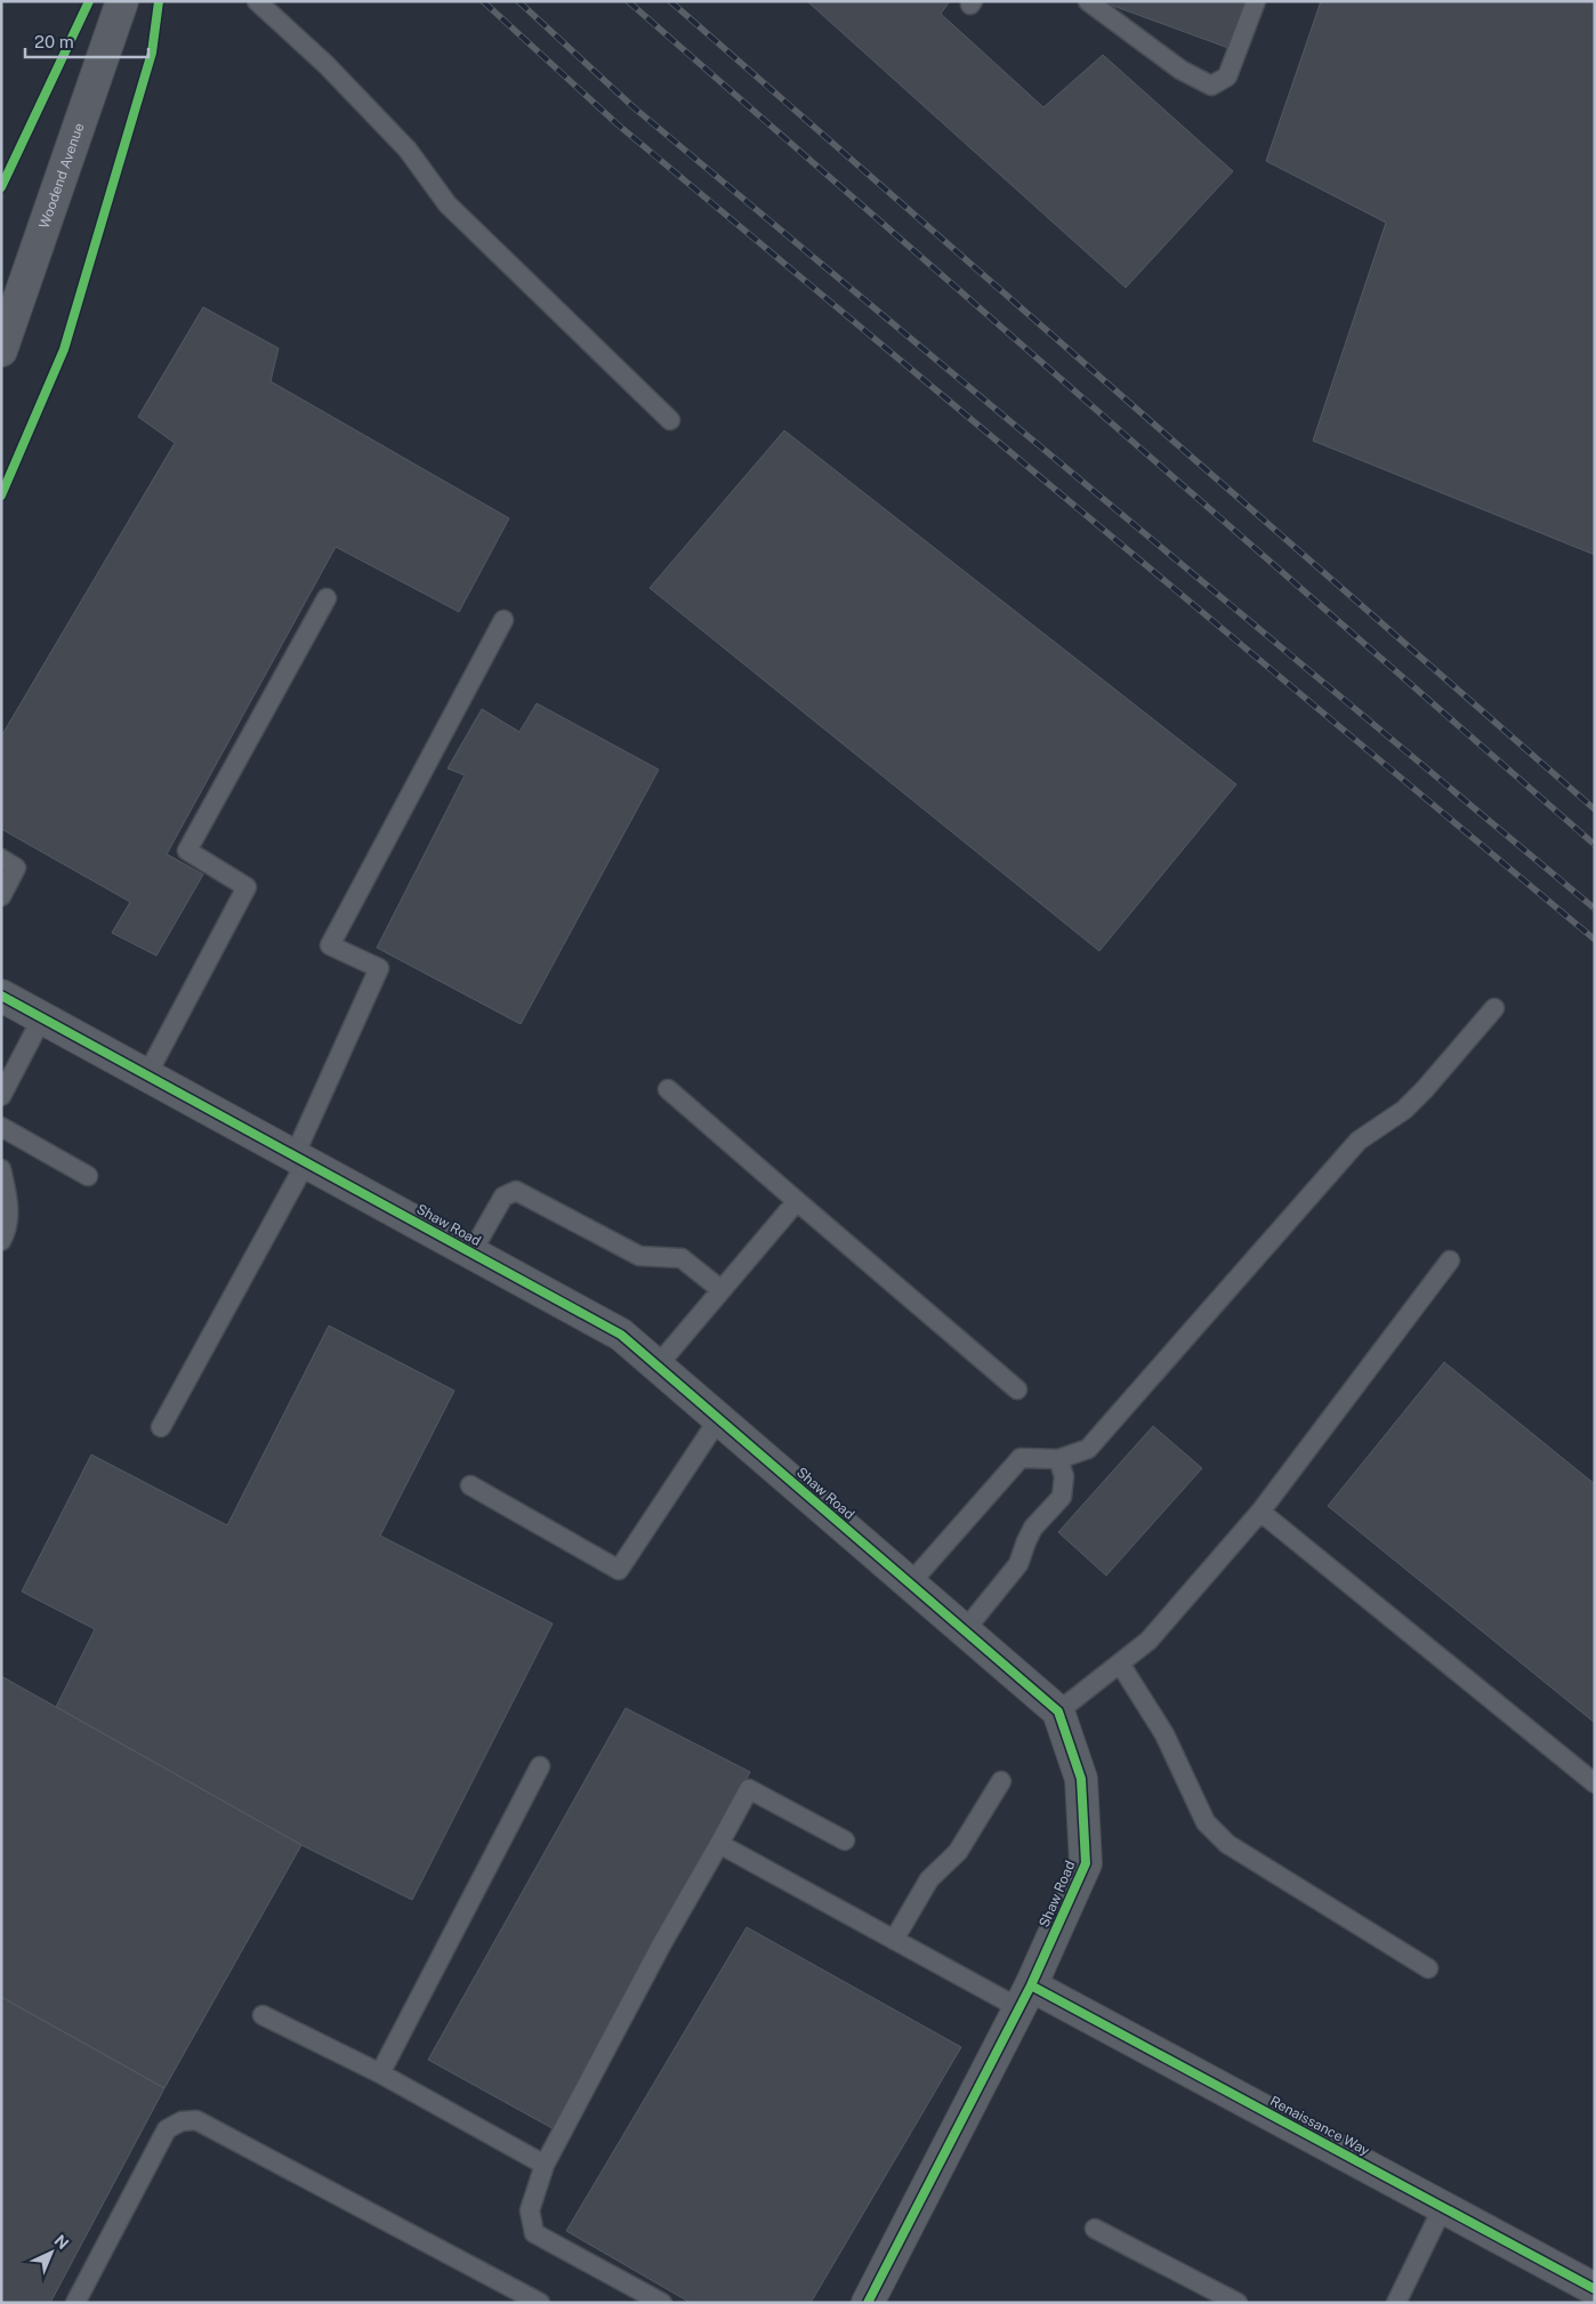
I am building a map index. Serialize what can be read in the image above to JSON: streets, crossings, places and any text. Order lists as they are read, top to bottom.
{
  "streets": {
    "street": ["Woodend Avenue", "Shaw Road", "Renaissance Way"]
  },
  "crossings": [
    ["Shaw Road", "Renaissance Way"]
  ],
  "scale_bar": "20 m",
  "north": "top right"
}
